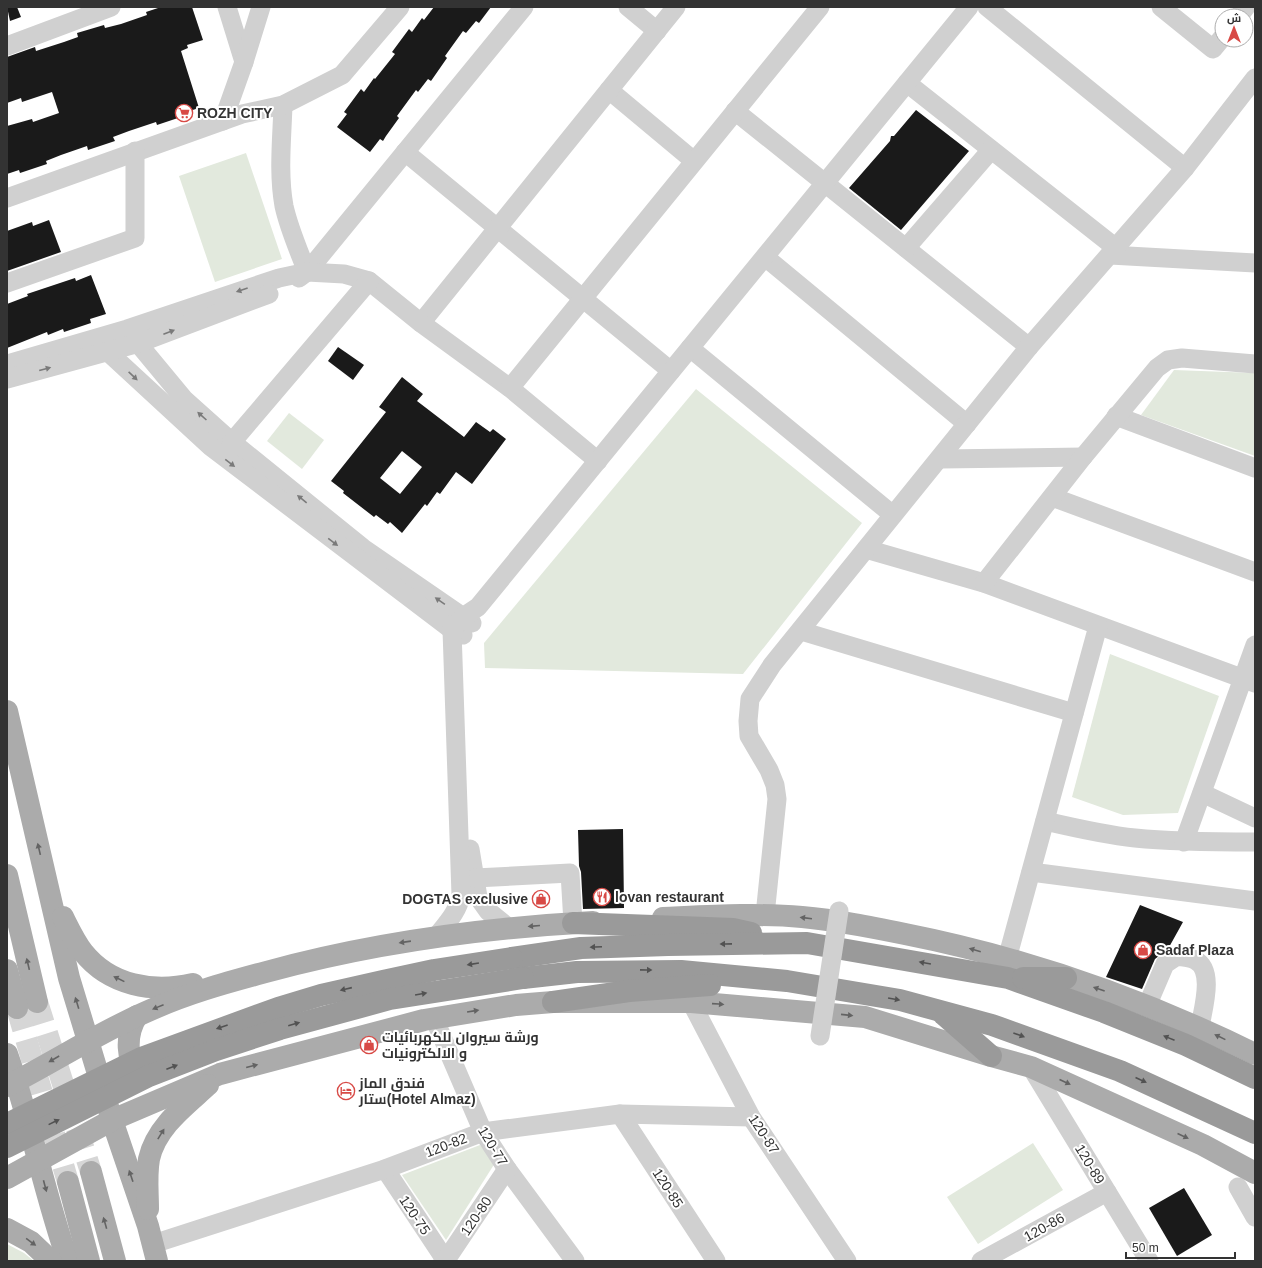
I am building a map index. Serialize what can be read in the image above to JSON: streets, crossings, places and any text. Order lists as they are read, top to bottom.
{
  "streets": {
    "street": [
      "120-87",
      "120-82",
      "120-77",
      "120-89",
      "120-85",
      "120-75",
      "120-80",
      "120-86"
    ]
  },
  "crossings": [
    ["120-87", "120-82"],
    ["120-82", "120-77"],
    ["120-82", "120-85"],
    ["120-82", "120-75"],
    ["120-77", "120-80"],
    ["120-89", "120-86"],
    ["120-75", "120-80"]
  ],
  "places": {
    "supermarket": ["ROZH CITY"],
    "restaurant": ["lovan restaurant"],
    "shop": ["DOGTAS exclusive", "Sadaf Plaza", "ورشة سيروان للكهربائيات و الالكترونيات"],
    "hotel": ["فندق الماز ستار(Hotel Almaz)"]
  },
  "scale_bar": "50 m",
  "north": "top"
}
